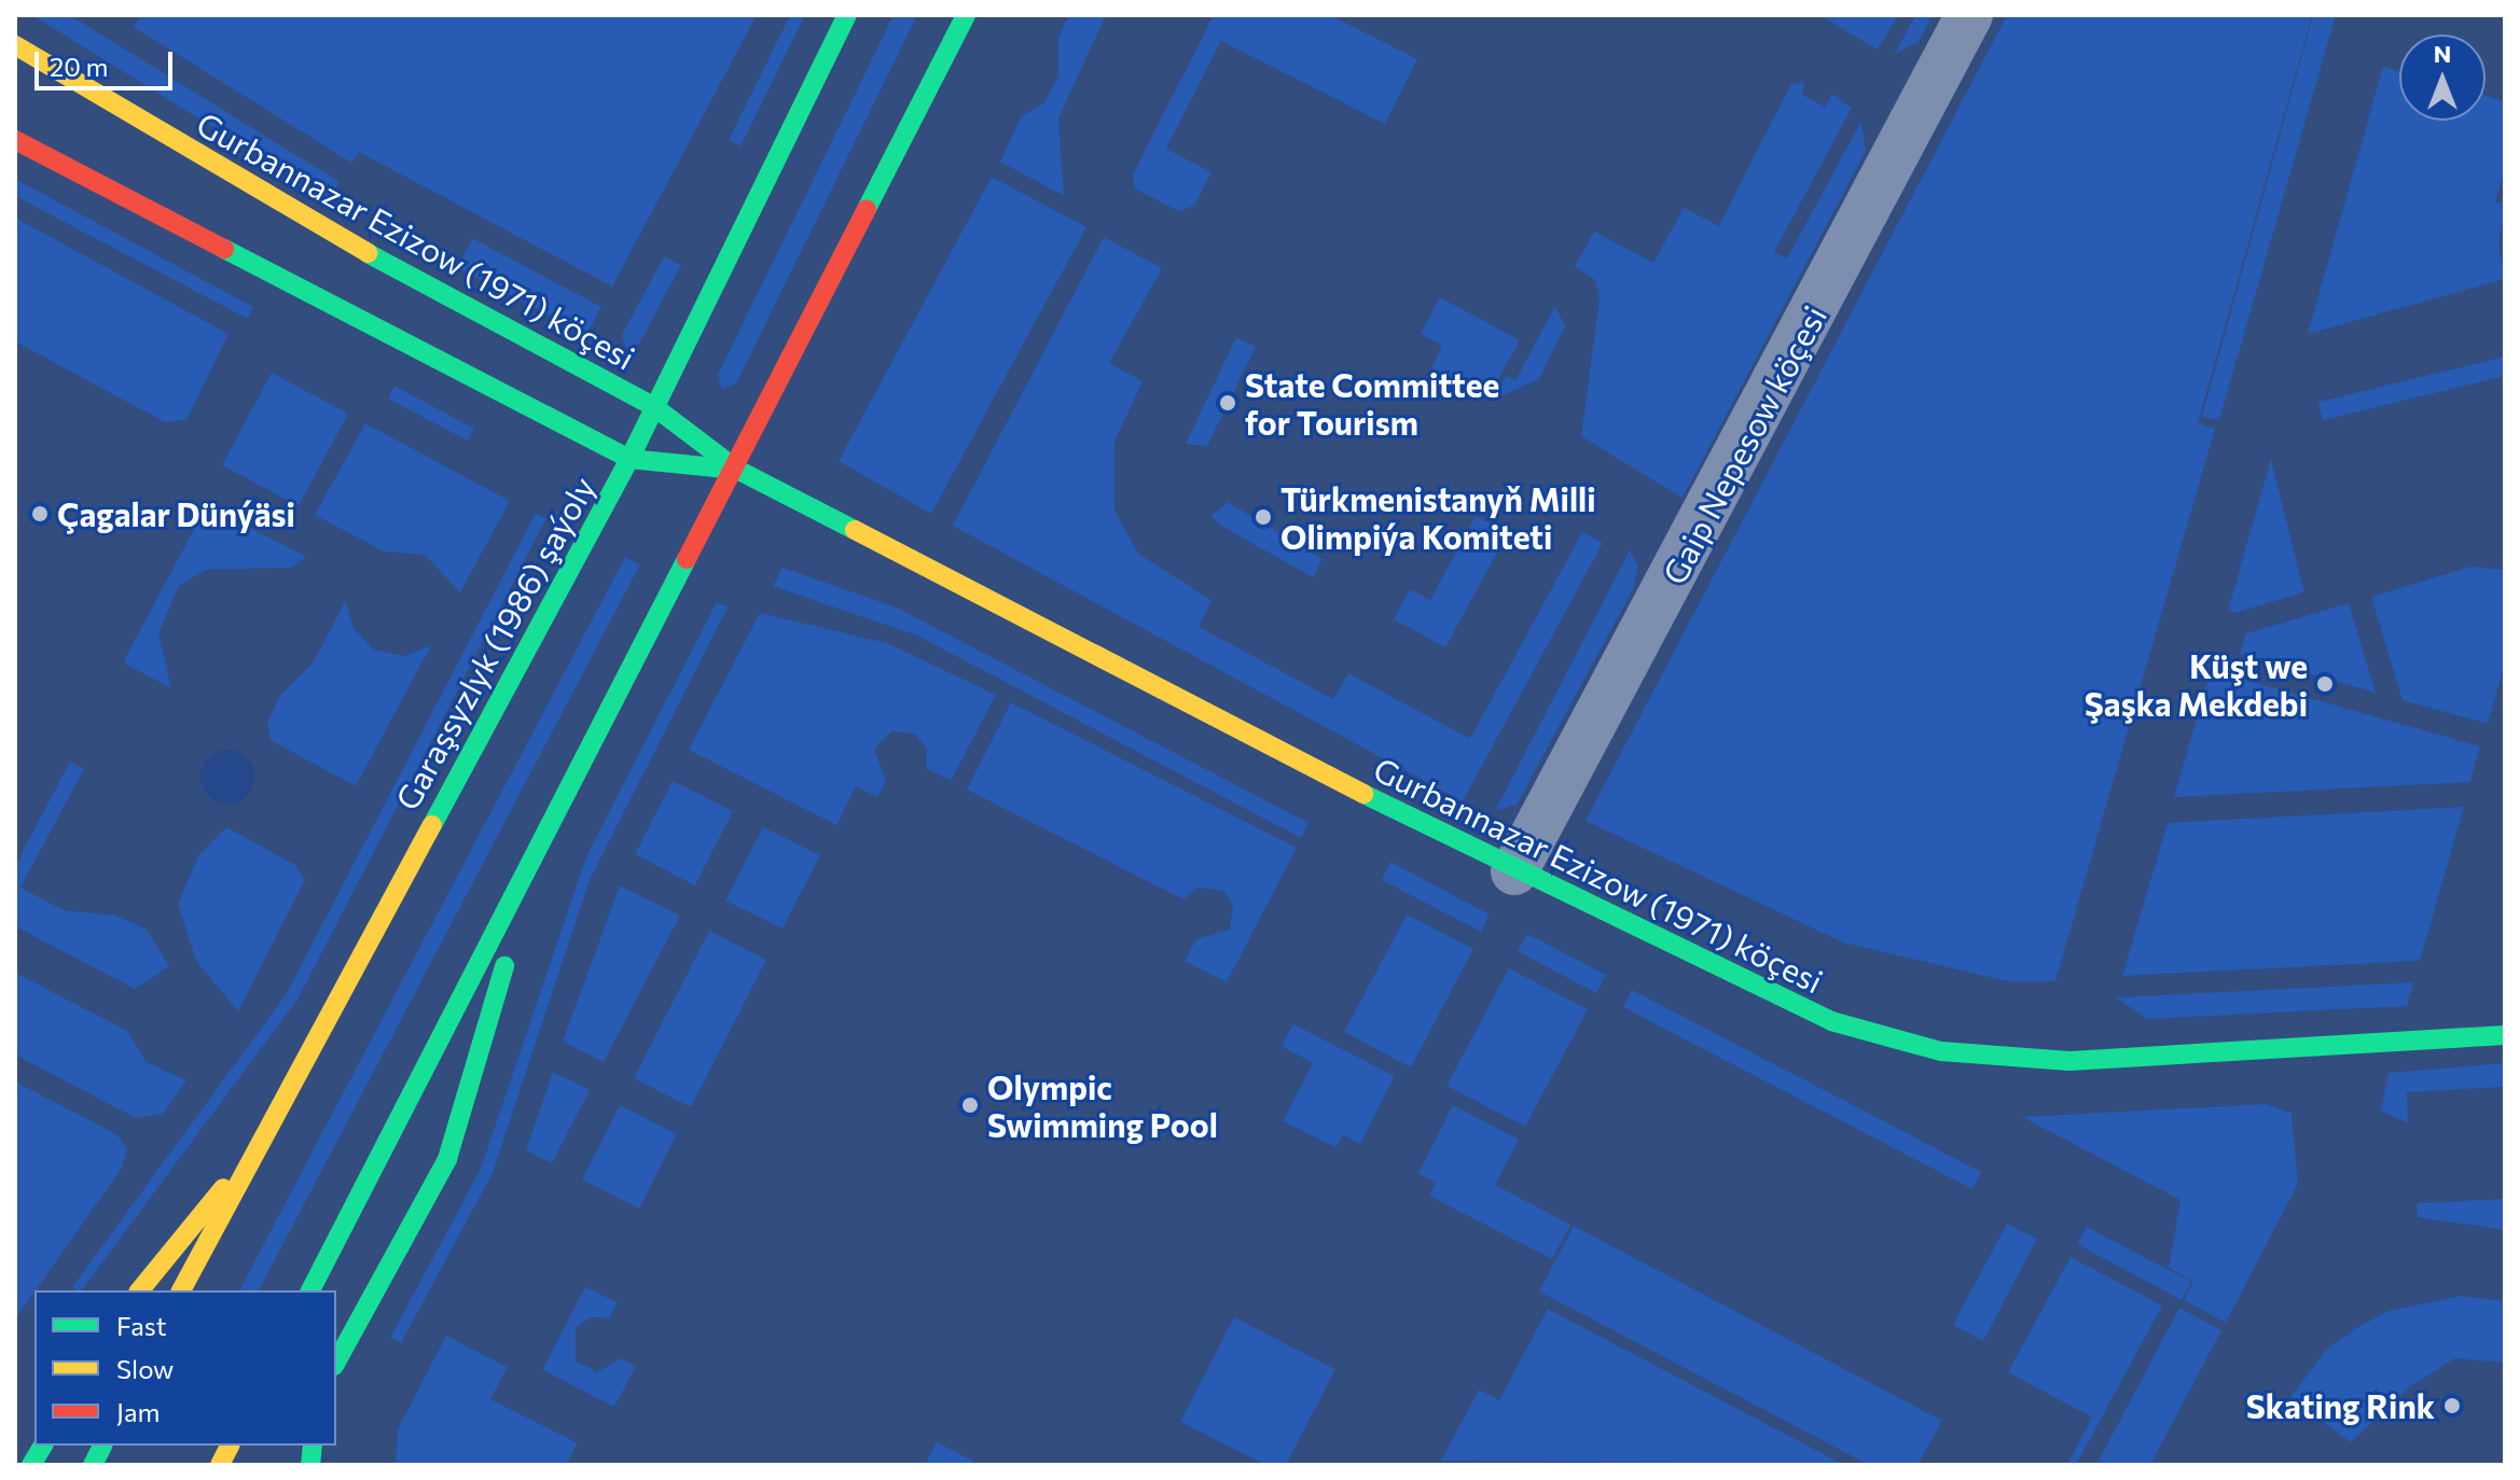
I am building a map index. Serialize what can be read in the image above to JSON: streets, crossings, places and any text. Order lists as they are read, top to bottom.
{
  "streets": {
    "main road": ["Gurbannazar Ezizow (1971) köçesi", "Garaşsyzlyk (1986) şaýoly"],
    "street": ["Gaip Nepesow köçesi"]
  },
  "crossings": [
    ["Gurbannazar Ezizow (1971) köçesi", "Gaip Nepesow köçesi"],
    ["Gurbannazar Ezizow (1971) köçesi", "Garaşsyzlyk (1986) şaýoly"]
  ],
  "places": [
    "State Committee for Tourism",
    "Çagalar Dünýäsi",
    "Türkmenistanyň Milli Olimpiýa Komiteti",
    "Küşt we Şaşka Mekdebi",
    "Olympic Swimming Pool",
    "Skating Rink"
  ],
  "legend": ["Fast", "Slow", "Jam"],
  "scale_bar": "20 m",
  "north": "top"
}
